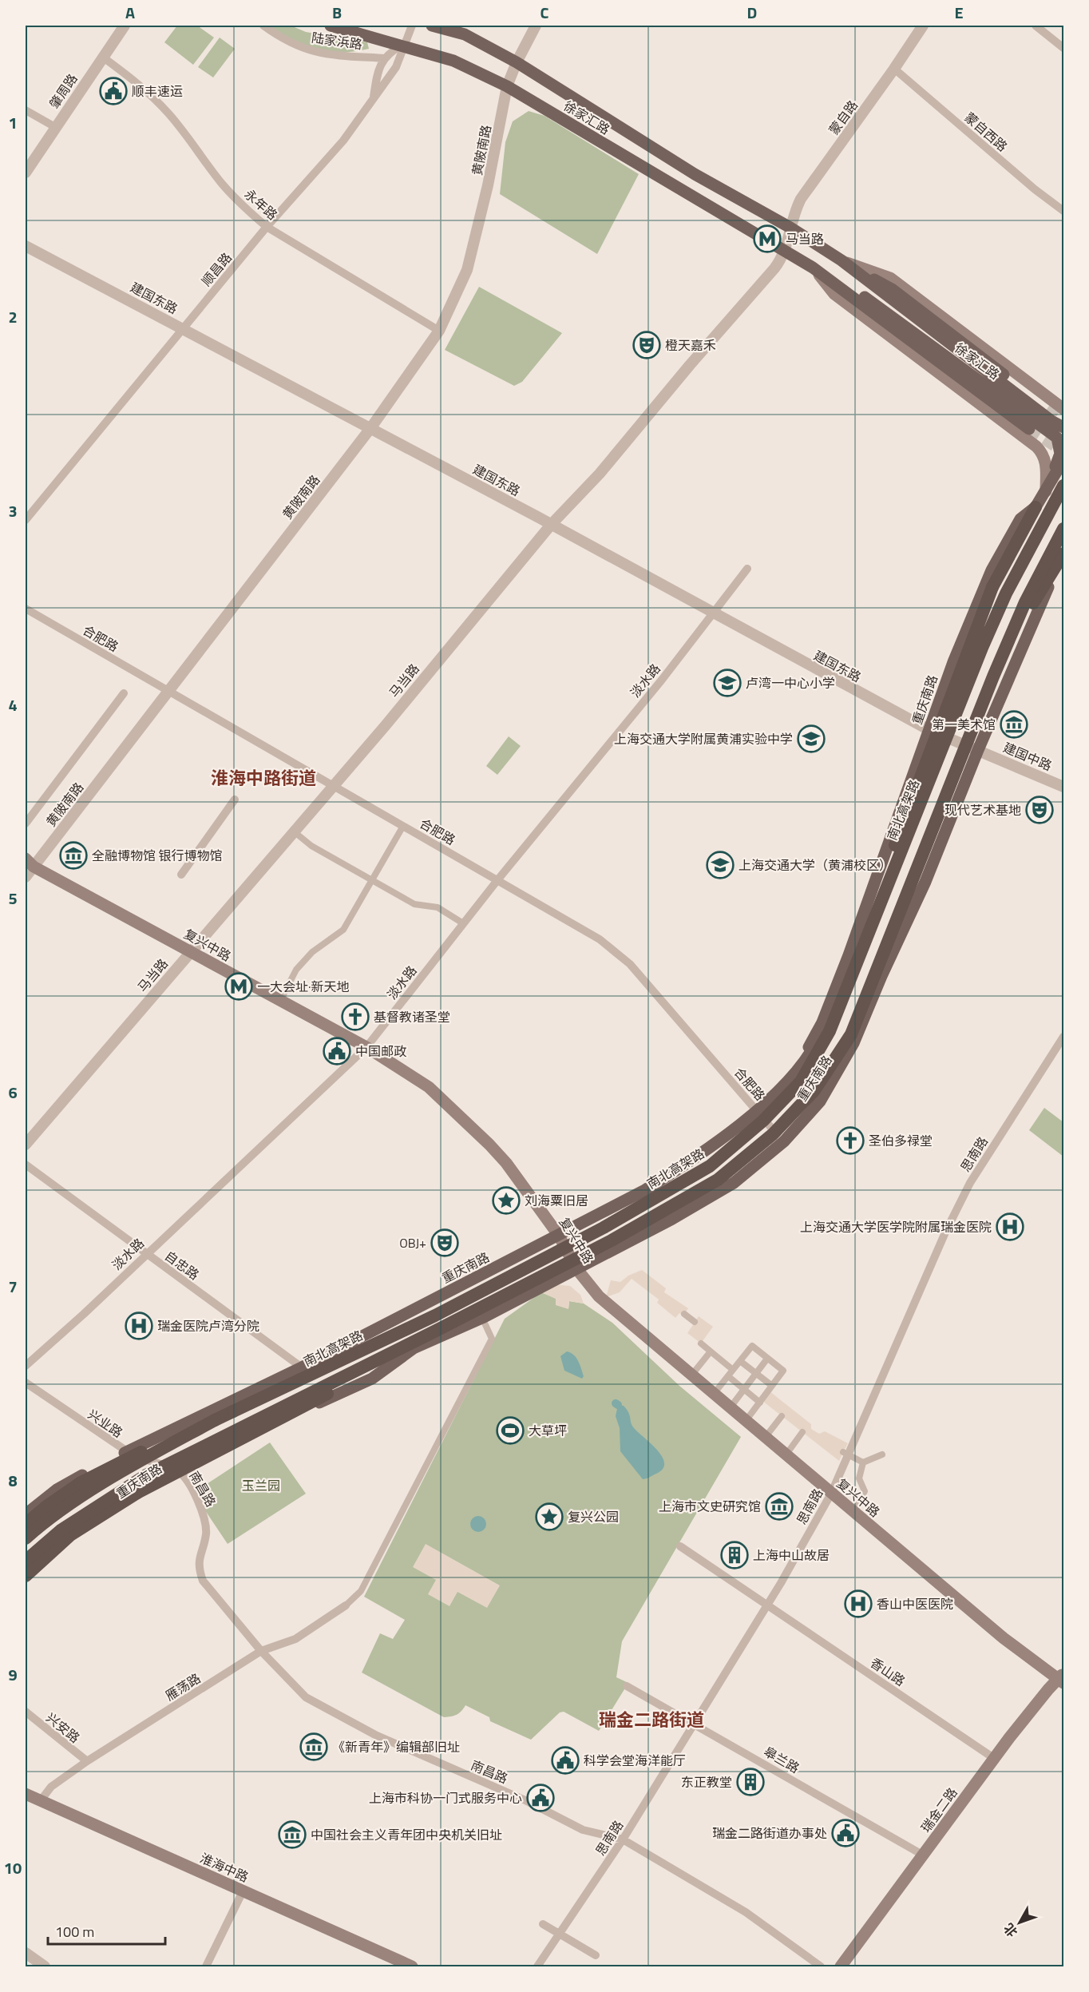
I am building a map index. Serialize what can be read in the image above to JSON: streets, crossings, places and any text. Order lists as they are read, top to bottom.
{
  "streets": {
    "highway": ["南北高架路"],
    "main road": [
      "徐家汇路",
      "重庆南路",
      "复兴中路",
      "瑞金二路",
      "淮海中路"
    ],
    "street": [
      "陆家浜路",
      "肇周路",
      "蒙自路",
      "蒙自西路",
      "黄陂南路",
      "永年路",
      "顺昌路",
      "建国东路",
      "合肥路",
      "马当路",
      "淡水路",
      "建国中路",
      "思南路",
      "自忠路",
      "兴业路",
      "南昌路",
      "香山路",
      "雁荡路",
      "兴安路",
      "皋兰路"
    ]
  },
  "crossings": [
    ["肇周路", "永年路"],
    ["徐家汇路", "蒙自路"],
    ["徐家汇路", "黄陂南路"],
    ["徐家汇路", "顺昌路"],
    ["徐家汇路", "马当路"],
    ["徐家汇路", "重庆南路"],
    ["蒙自路", "蒙自西路"],
    ["蒙自路", "马当路"],
    ["黄陂南路", "永年路"],
    ["黄陂南路", "建国东路"],
    ["黄陂南路", "合肥路"],
    ["黄陂南路", "复兴中路"],
    ["永年路", "顺昌路"],
    ["顺昌路", "建国东路"],
    ["建国东路", "马当路"],
    ["建国东路", "淡水路"],
    ["建国东路", "重庆南路"],
    ["建国东路", "建国中路"],
    ["合肥路", "马当路"],
    ["合肥路", "淡水路"],
    ["合肥路", "重庆南路"],
    ["马当路", "复兴中路"],
    ["淡水路", "复兴中路"],
    ["淡水路", "自忠路"],
    ["重庆南路", "建国中路"],
    ["重庆南路", "南北高架路"],
    ["重庆南路", "复兴中路"],
    ["重庆南路", "自忠路"],
    ["重庆南路", "兴业路"],
    ["重庆南路", "南昌路"],
    ["复兴中路", "思南路"],
    ["复兴中路", "瑞金二路"],
    ["思南路", "南昌路"],
    ["思南路", "香山路"],
    ["思南路", "皋兰路"],
    ["兴业路", "南昌路"],
    ["南昌路", "雁荡路"],
    ["香山路", "瑞金二路"],
    ["雁荡路", "兴安路"],
    ["雁荡路", "淮海中路"],
    ["皋兰路", "瑞金二路"]
  ],
  "districts": ["淮海中路街道", "瑞金二路街道"],
  "parks": ["玉兰园"],
  "places": {
    "public building": [
      "顺丰速运",
      "中国邮政",
      "科学会堂海洋能厅",
      "上海市科协一门式服务中心",
      "瑞金二路街道办事处"
    ],
    "metro station": ["马当路", "一大会址·新天地"],
    "theatre": ["橙天嘉禾", "现代艺术基地", "OBJ+"],
    "school or university": ["卢湾一中心小学", "上海交通大学附属黄浦实验中学", "上海交通大学（黄浦校区）"],
    "museum": [
      "第一美术馆",
      "全融博物馆 银行博物馆",
      "上海市文史研究馆",
      "《新青年》编辑部旧址",
      "中国社会主义青年团中央机关旧址"
    ],
    "church": ["基督教诸圣堂", "圣伯多禄堂"],
    "place": ["刘海粟旧居", "复兴公园"],
    "hospital": ["上海交通大学医学院附属瑞金医院", "瑞金医院卢湾分院", "香山中医医院"],
    "sports": ["大草坪"],
    "building": ["上海中山故居", "东正教堂"]
  },
  "scale_bar": "100 m",
  "north": "bottom left",
  "grid": {
    "columns": [
      "A",
      "B",
      "C",
      "D",
      "E"
    ],
    "rows": [
      "1",
      "2",
      "3",
      "4",
      "5",
      "6",
      "7",
      "8",
      "9",
      "10"
    ]
  }
}
